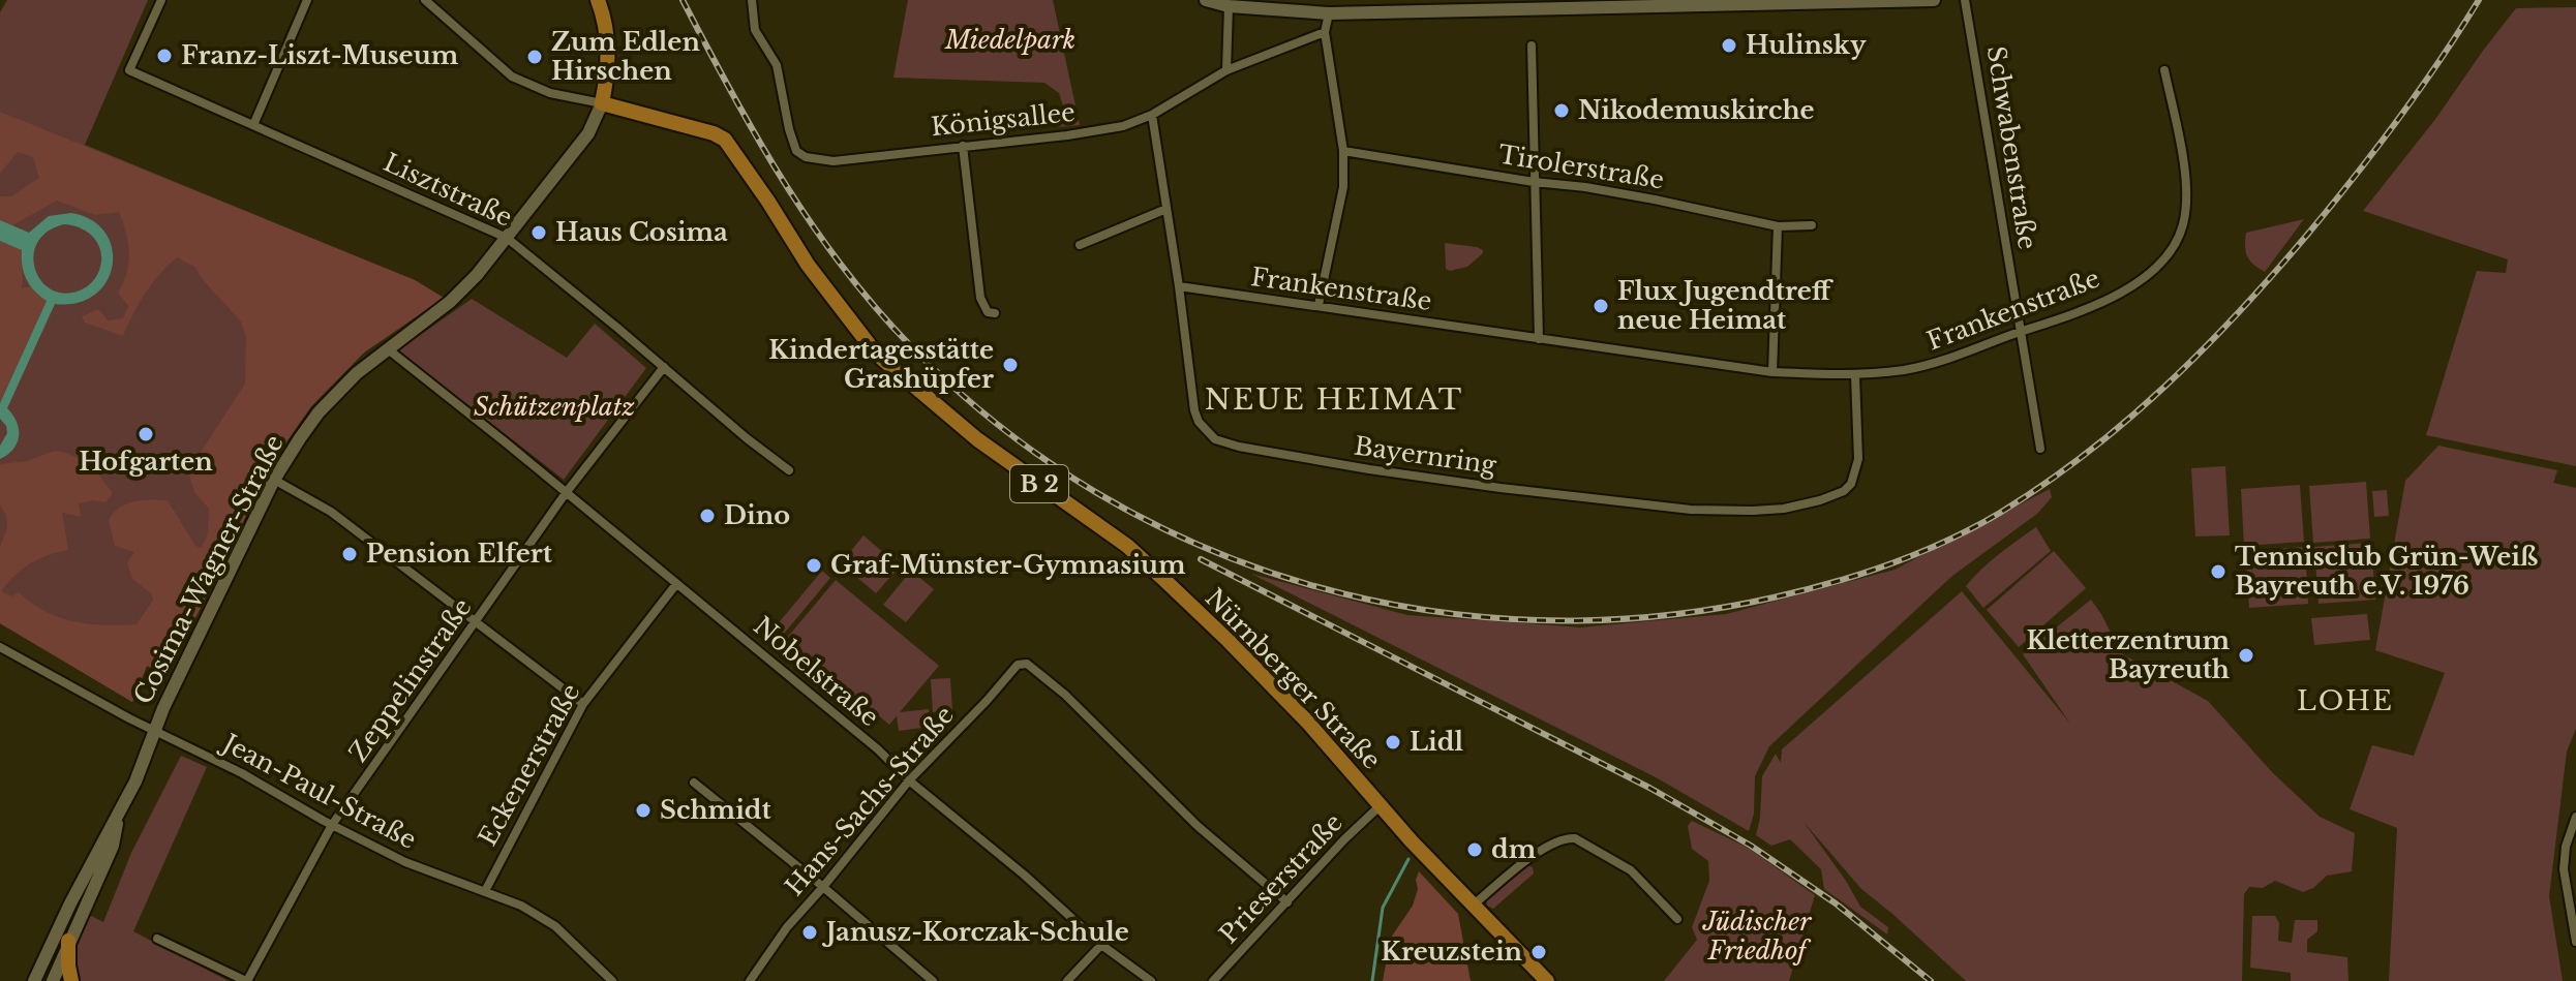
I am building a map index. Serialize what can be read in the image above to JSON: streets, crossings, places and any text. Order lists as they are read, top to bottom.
{
  "streets": {
    "main road": ["B 2", "Cosima-Wagner-Straße", "Nürnberger Straße"],
    "street": [
      "Königsallee",
      "Schwabenstraße",
      "Tirolerstraße",
      "Lisztstraße",
      "Frankenstraße",
      "Bayernring",
      "Nobelstraße",
      "Zeppelinstraße",
      "Eckenerstraße",
      "Jean-Paul-Straße",
      "Hans-Sachs-Straße",
      "Prieserstraße"
    ]
  },
  "crossings": [
    ["Königsallee", "Bayernring"],
    ["Schwabenstraße", "Frankenstraße"],
    ["Lisztstraße", "Cosima-Wagner-Straße"],
    ["Frankenstraße", "Bayernring"],
    ["Cosima-Wagner-Straße", "Nürnberger Straße"],
    ["Cosima-Wagner-Straße", "Jean-Paul-Straße"],
    ["Nobelstraße", "Zeppelinstraße"],
    ["Nobelstraße", "Eckenerstraße"],
    ["Nobelstraße", "Hans-Sachs-Straße"],
    ["Nürnberger Straße", "Prieserstraße"],
    ["Zeppelinstraße", "Jean-Paul-Straße"],
    ["Eckenerstraße", "Jean-Paul-Straße"],
    ["Hans-Sachs-Straße", "Prieserstraße"]
  ],
  "districts": ["NEUE HEIMAT", "LOHE"],
  "parks": ["Miedelpark", "Schützenplatz", "Jüdischer Friedhof"],
  "places": [
    "Hulinsky",
    "Franz-Liszt-Museum",
    "Zum Edlen Hirschen",
    "Nikodemuskirche",
    "Haus Cosima",
    "Flux Jugendtreff neue Heimat",
    "Kindertagesstätte Grashüpfer",
    "Hofgarten",
    "Dino",
    "Pension Elfert",
    "Graf-Münster-Gymnasium",
    "Tennisclub Grün-Weiß Bayreuth e.V. 1976",
    "Kletterzentrum Bayreuth",
    "Lidl",
    "Schmidt",
    "dm",
    "Janusz-Korczak-Schule",
    "Kreuzstein"
  ]
}
